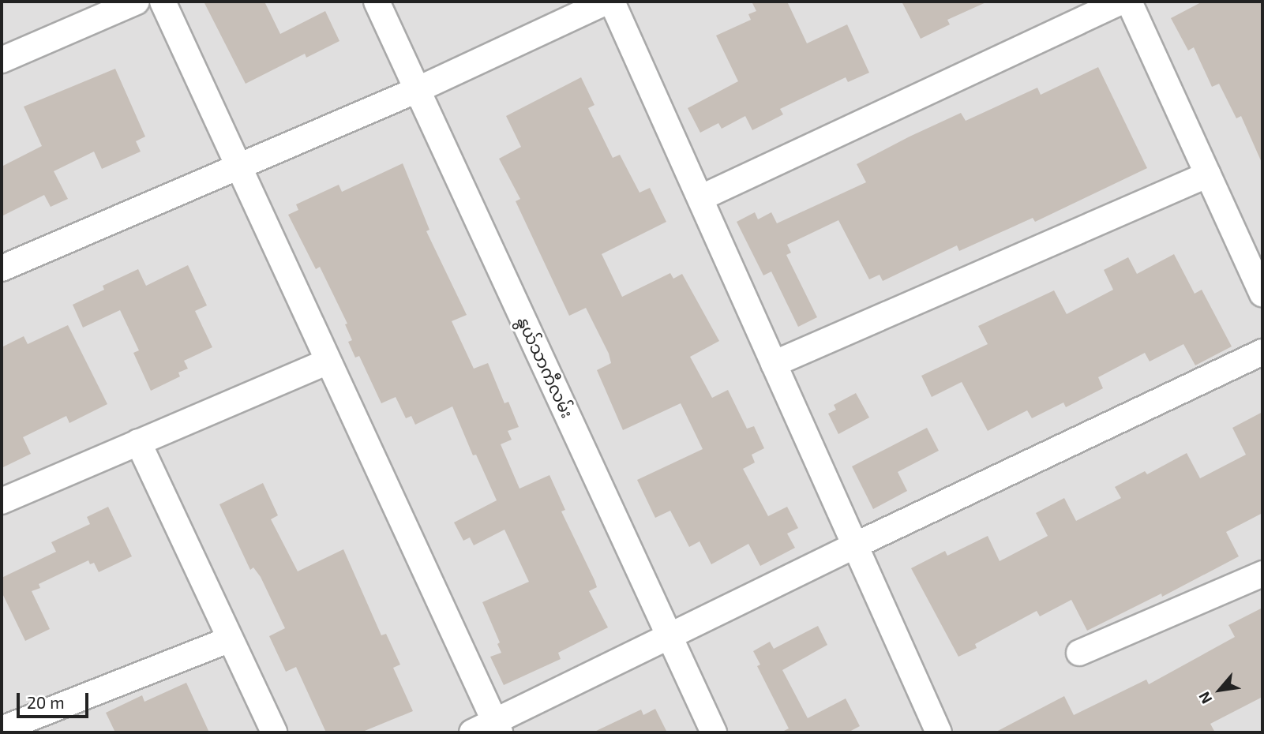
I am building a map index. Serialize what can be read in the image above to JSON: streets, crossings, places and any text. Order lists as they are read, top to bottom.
{
  "streets": {
    "street": ["နွယ်သာကီလမ်း"]
  },
  "scale_bar": "20 m",
  "north": "bottom left"
}
